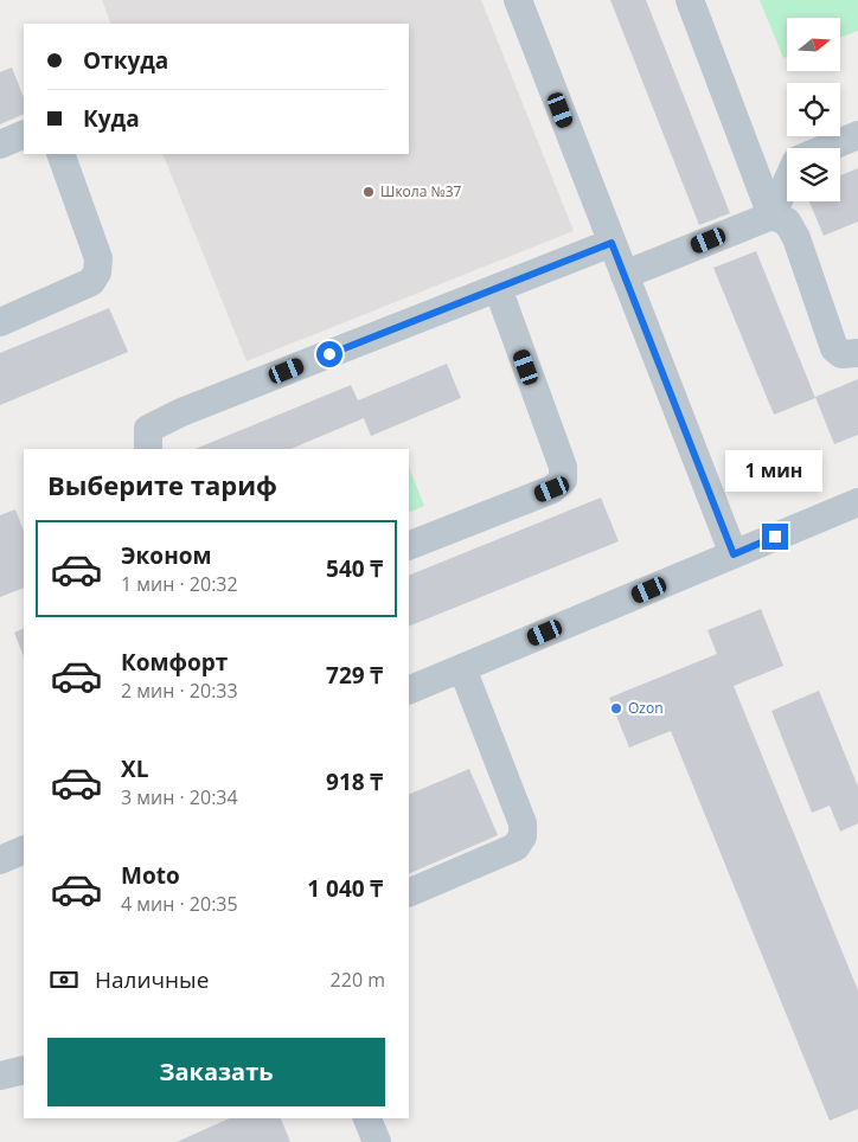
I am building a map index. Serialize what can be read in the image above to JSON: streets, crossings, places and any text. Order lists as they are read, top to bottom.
{
  "places": ["Школа №37", "Ozon"],
  "north": "right",
  "page": {
    "banner": ["Откуда", "Куда"],
    "heading": "Выберите тариф",
    "bubble": "1 мин",
    "list": [
      {
        "name": "Эконом",
        "note": "1 мин · 20:32",
        "value": "540 ₸"
      },
      {
        "name": "Комфорт",
        "note": "2 мин · 20:33",
        "value": "729 ₸"
      },
      {
        "name": "XL",
        "note": "3 мин · 20:34",
        "value": "918 ₸"
      },
      {
        "name": "Moto",
        "note": "4 мин · 20:35",
        "value": "1 040 ₸"
      }
    ],
    "pay": ["Наличные", "220 m"],
    "buttons": "Заказать"
  }
}
